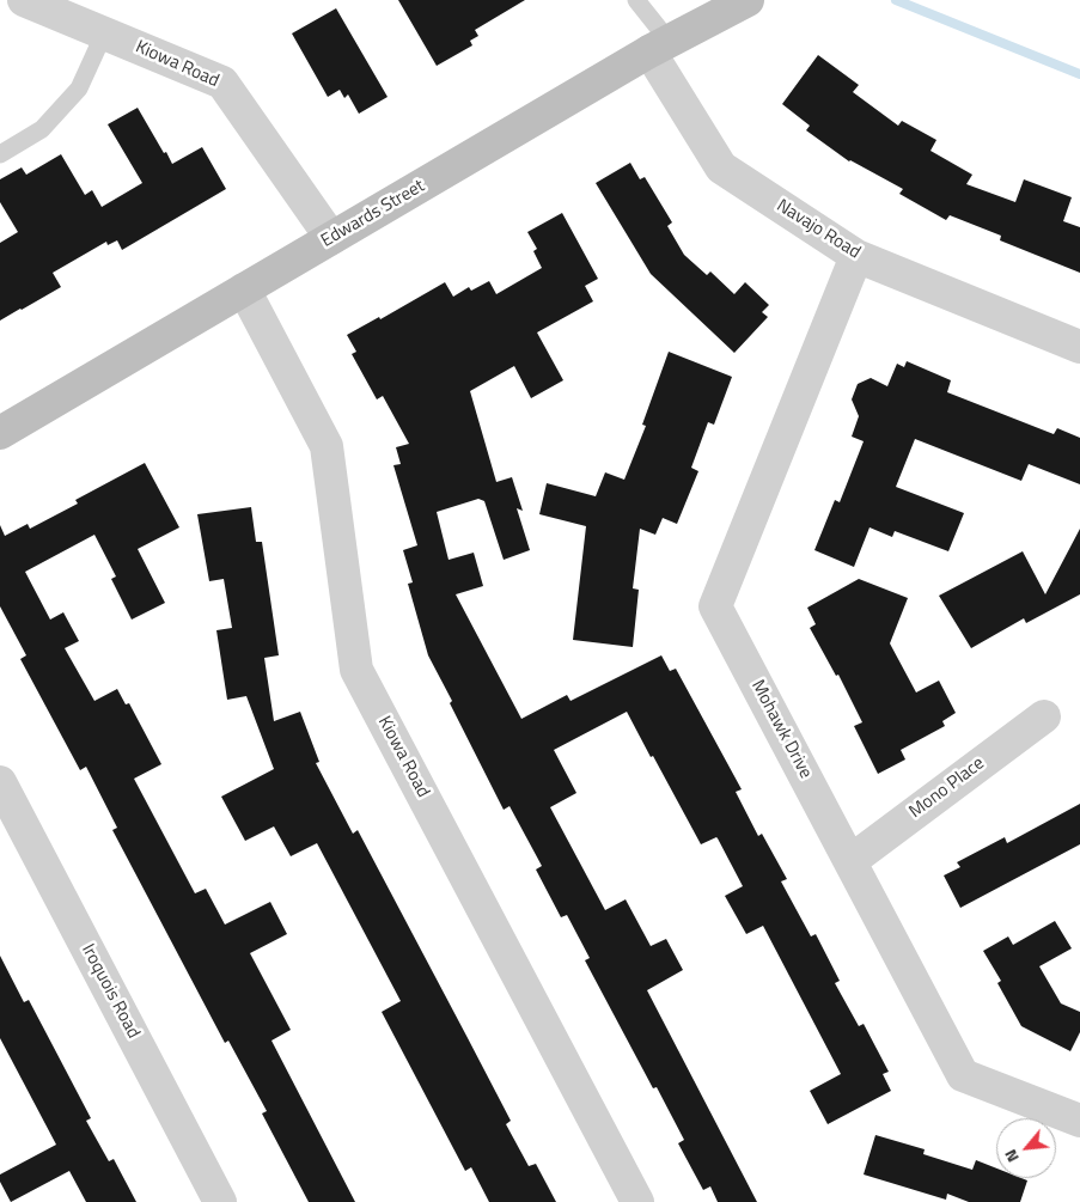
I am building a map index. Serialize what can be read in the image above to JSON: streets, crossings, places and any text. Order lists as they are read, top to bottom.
{
  "streets": {
    "street": [
      "Kiowa Road",
      "Edwards Street",
      "Navajo Road",
      "Mohawk Drive",
      "Mono Place",
      "Iroquois Road"
    ]
  },
  "crossings": [
    ["Kiowa Road", "Edwards Street"],
    ["Edwards Street", "Navajo Road"],
    ["Navajo Road", "Mohawk Drive"],
    ["Mohawk Drive", "Mono Place"]
  ],
  "north": "bottom left"
}
